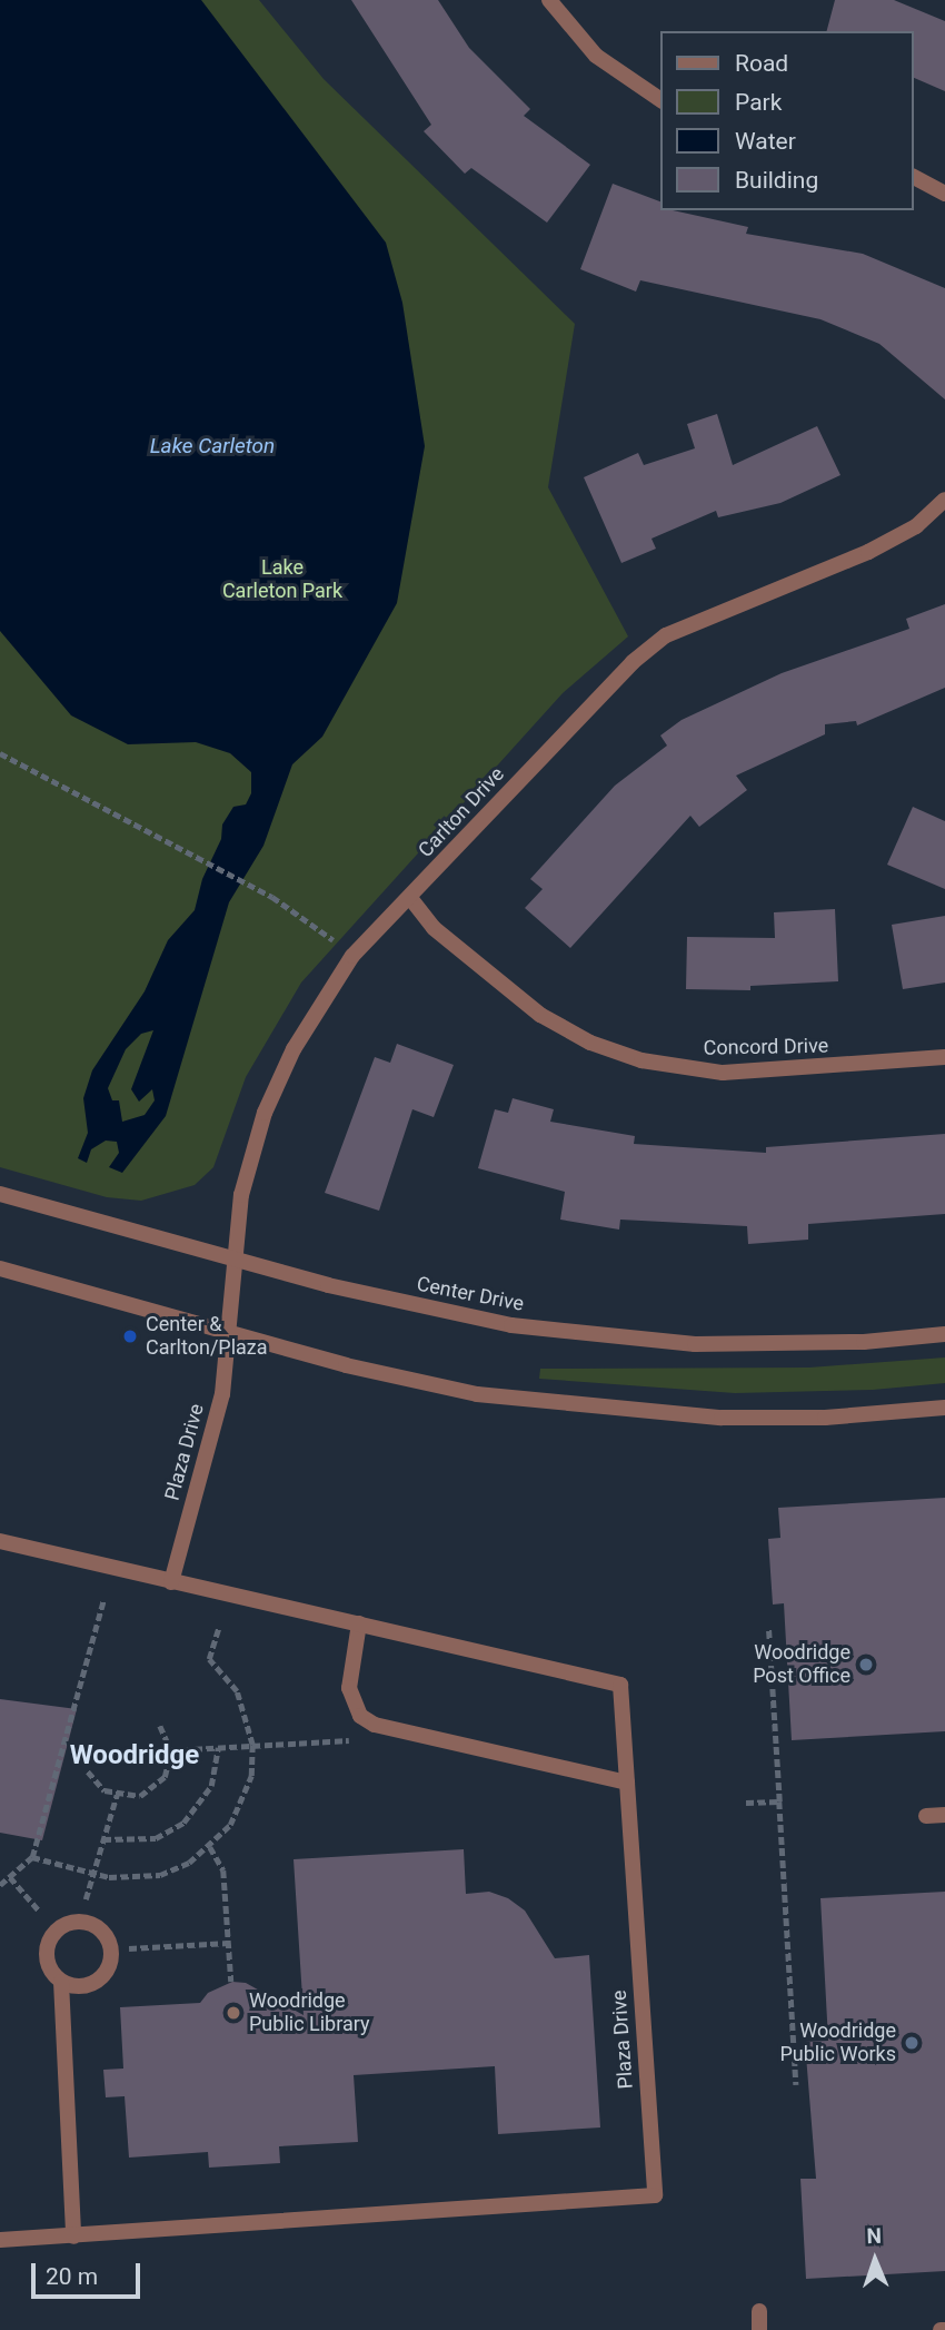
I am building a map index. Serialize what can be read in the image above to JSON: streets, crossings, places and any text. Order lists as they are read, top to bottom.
{
  "streets": {
    "street": [
      "Carlton Drive",
      "Concord Drive",
      "Center Drive",
      "Plaza Drive"
    ]
  },
  "crossings": [
    ["Carlton Drive", "Concord Drive"],
    ["Carlton Drive", "Center Drive"],
    ["Carlton Drive", "Plaza Drive"]
  ],
  "districts": ["Woodridge"],
  "water": ["Lake Carleton"],
  "parks": ["Lake Carleton Park"],
  "places": [
    "Center & Carlton/Plaza",
    "Woodridge Post Office",
    "Woodridge Public Library",
    "Woodridge Public Works"
  ],
  "legend": [
    "Road",
    "Park",
    "Water",
    "Building"
  ],
  "scale_bar": "20 m",
  "north": "top"
}
